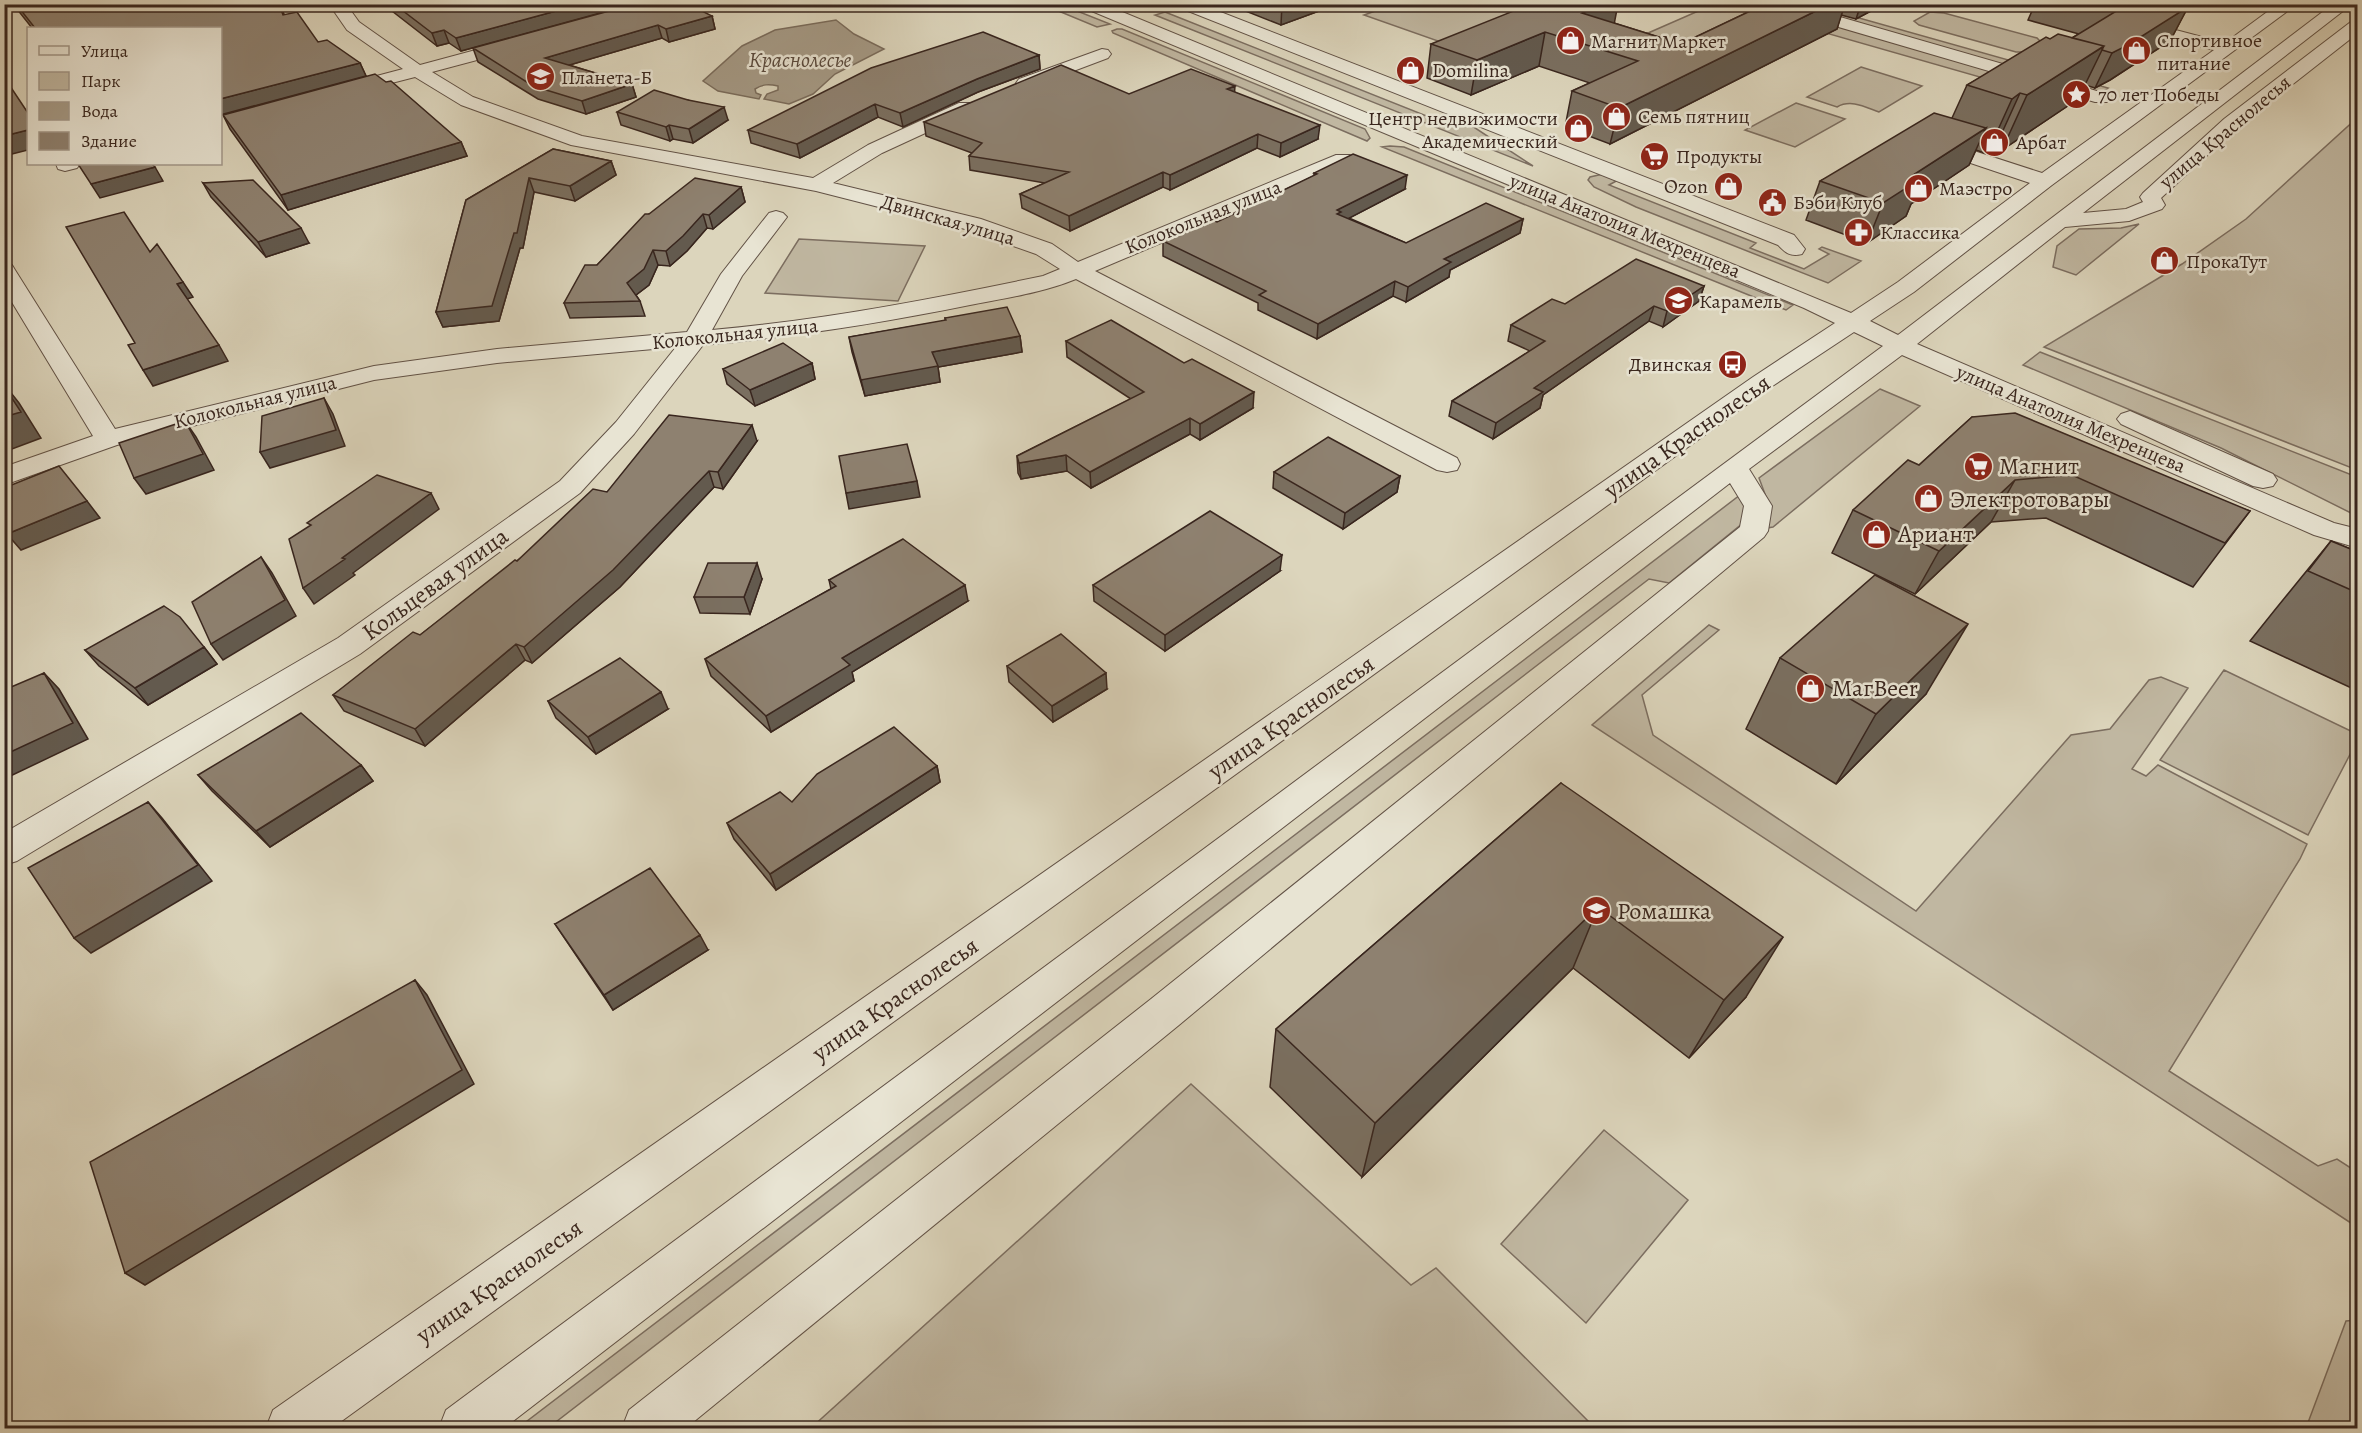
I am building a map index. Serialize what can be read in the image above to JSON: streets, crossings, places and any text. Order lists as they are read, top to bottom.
{
  "streets": {
    "street": [
      "улица Краснолесья",
      "Колокольная улица",
      "Двинская улица",
      "улица Анатолия Мехренцева",
      "Кольцевая улица"
    ]
  },
  "crossings": [
    ["улица Краснолесья", "улица Анатолия Мехренцева"],
    ["Колокольная улица", "Двинская улица"],
    ["Колокольная улица", "Кольцевая улица"]
  ],
  "water": ["Краснолесье"],
  "places": {
    "shop": [
      "Магнит Маркет",
      "Спортивное питание",
      "Domilina",
      "Семь пятниц",
      "Центр недвижимости Академический",
      "Арбат",
      "Ozon",
      "Маэстро",
      "ПрокаТут",
      "Электротовары",
      "Ариант",
      "МагBeer"
    ],
    "school or university": ["Планета-Б", "Карамель", "Ромашка"],
    "place": ["70 лет Победы"],
    "supermarket": ["Продукты", "Магнит"],
    "public building": ["Бэби Клуб"],
    "pharmacy": ["Классика"],
    "bus stop": ["Двинская"]
  },
  "legend": [
    "Улица",
    "Парк",
    "Вода",
    "Здание"
  ]
}
